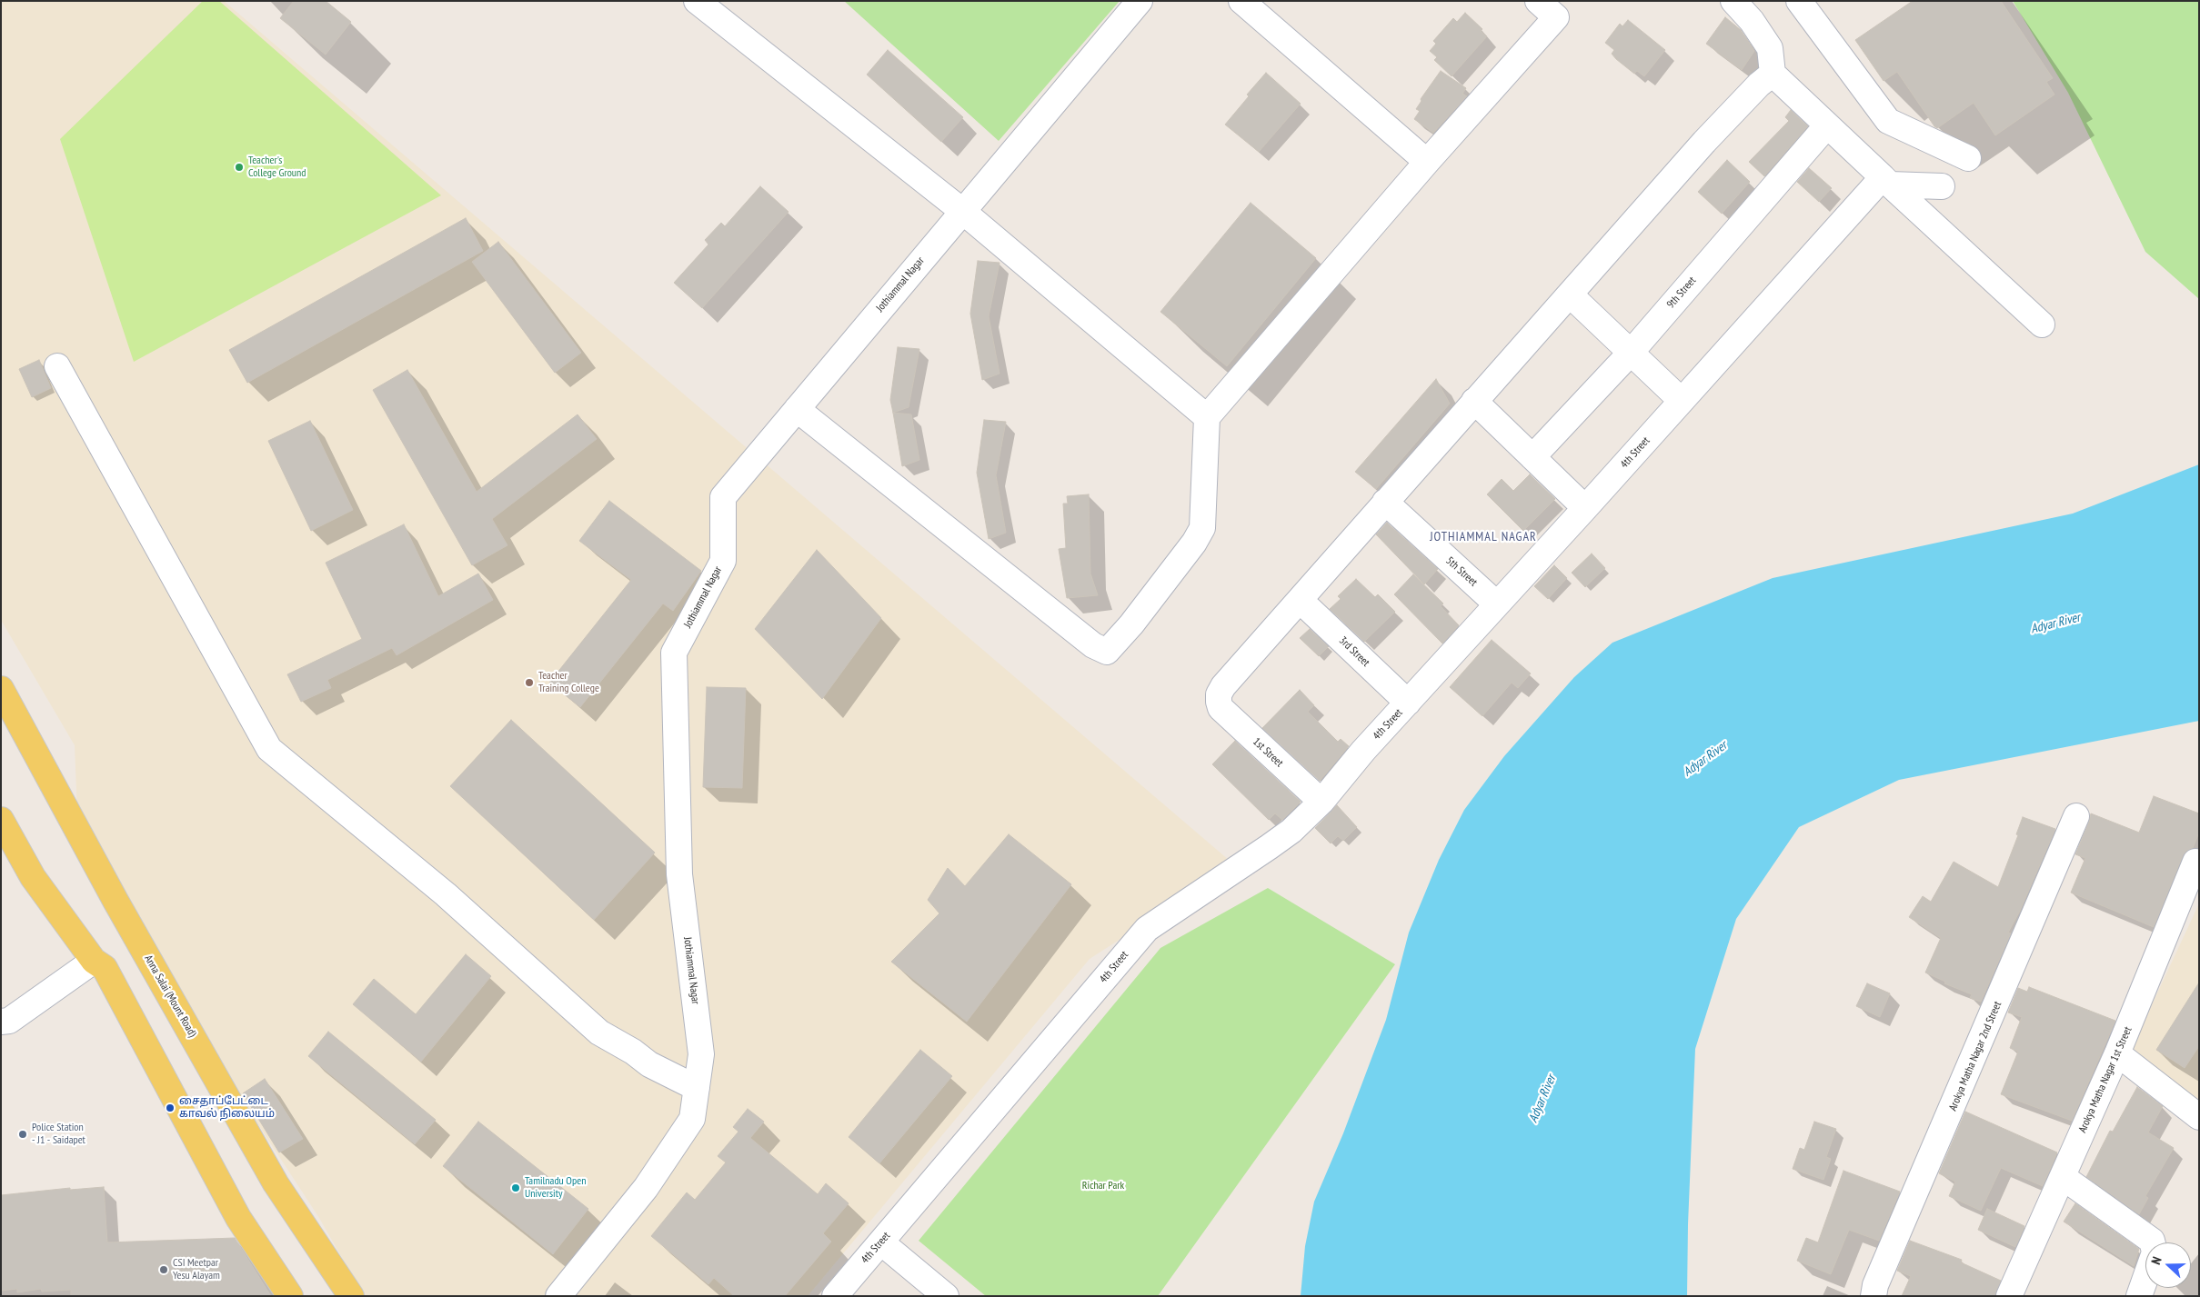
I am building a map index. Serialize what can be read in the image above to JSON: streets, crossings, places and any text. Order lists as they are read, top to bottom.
{
  "streets": {
    "main road": ["Anna Salai (Mount Road)"],
    "street": [
      "Jothiammal Nagar",
      "9th Street",
      "4th Street",
      "5th Street",
      "3rd Street",
      "1st Street",
      "Arokya Matha Nagar 2nd Street",
      "Arokya Matha Nagar 1st Street"
    ]
  },
  "crossings": [
    ["4th Street", "5th Street"],
    ["4th Street", "3rd Street"],
    ["4th Street", "1st Street"],
    ["3rd Street", "1st Street"]
  ],
  "districts": ["JOTHIAMMAL NAGAR"],
  "water": ["Adyar River"],
  "parks": ["Richar Park"],
  "places": [
    "Teacher's College Ground",
    "Teacher Training College",
    "சைதாப்பேட்டை காவல் நிலையம்",
    "Police Station - J1 - Saidapet",
    "Tamilnadu Open University",
    "CSI Meetpar Yesu Alayam"
  ],
  "north": "left"
}
